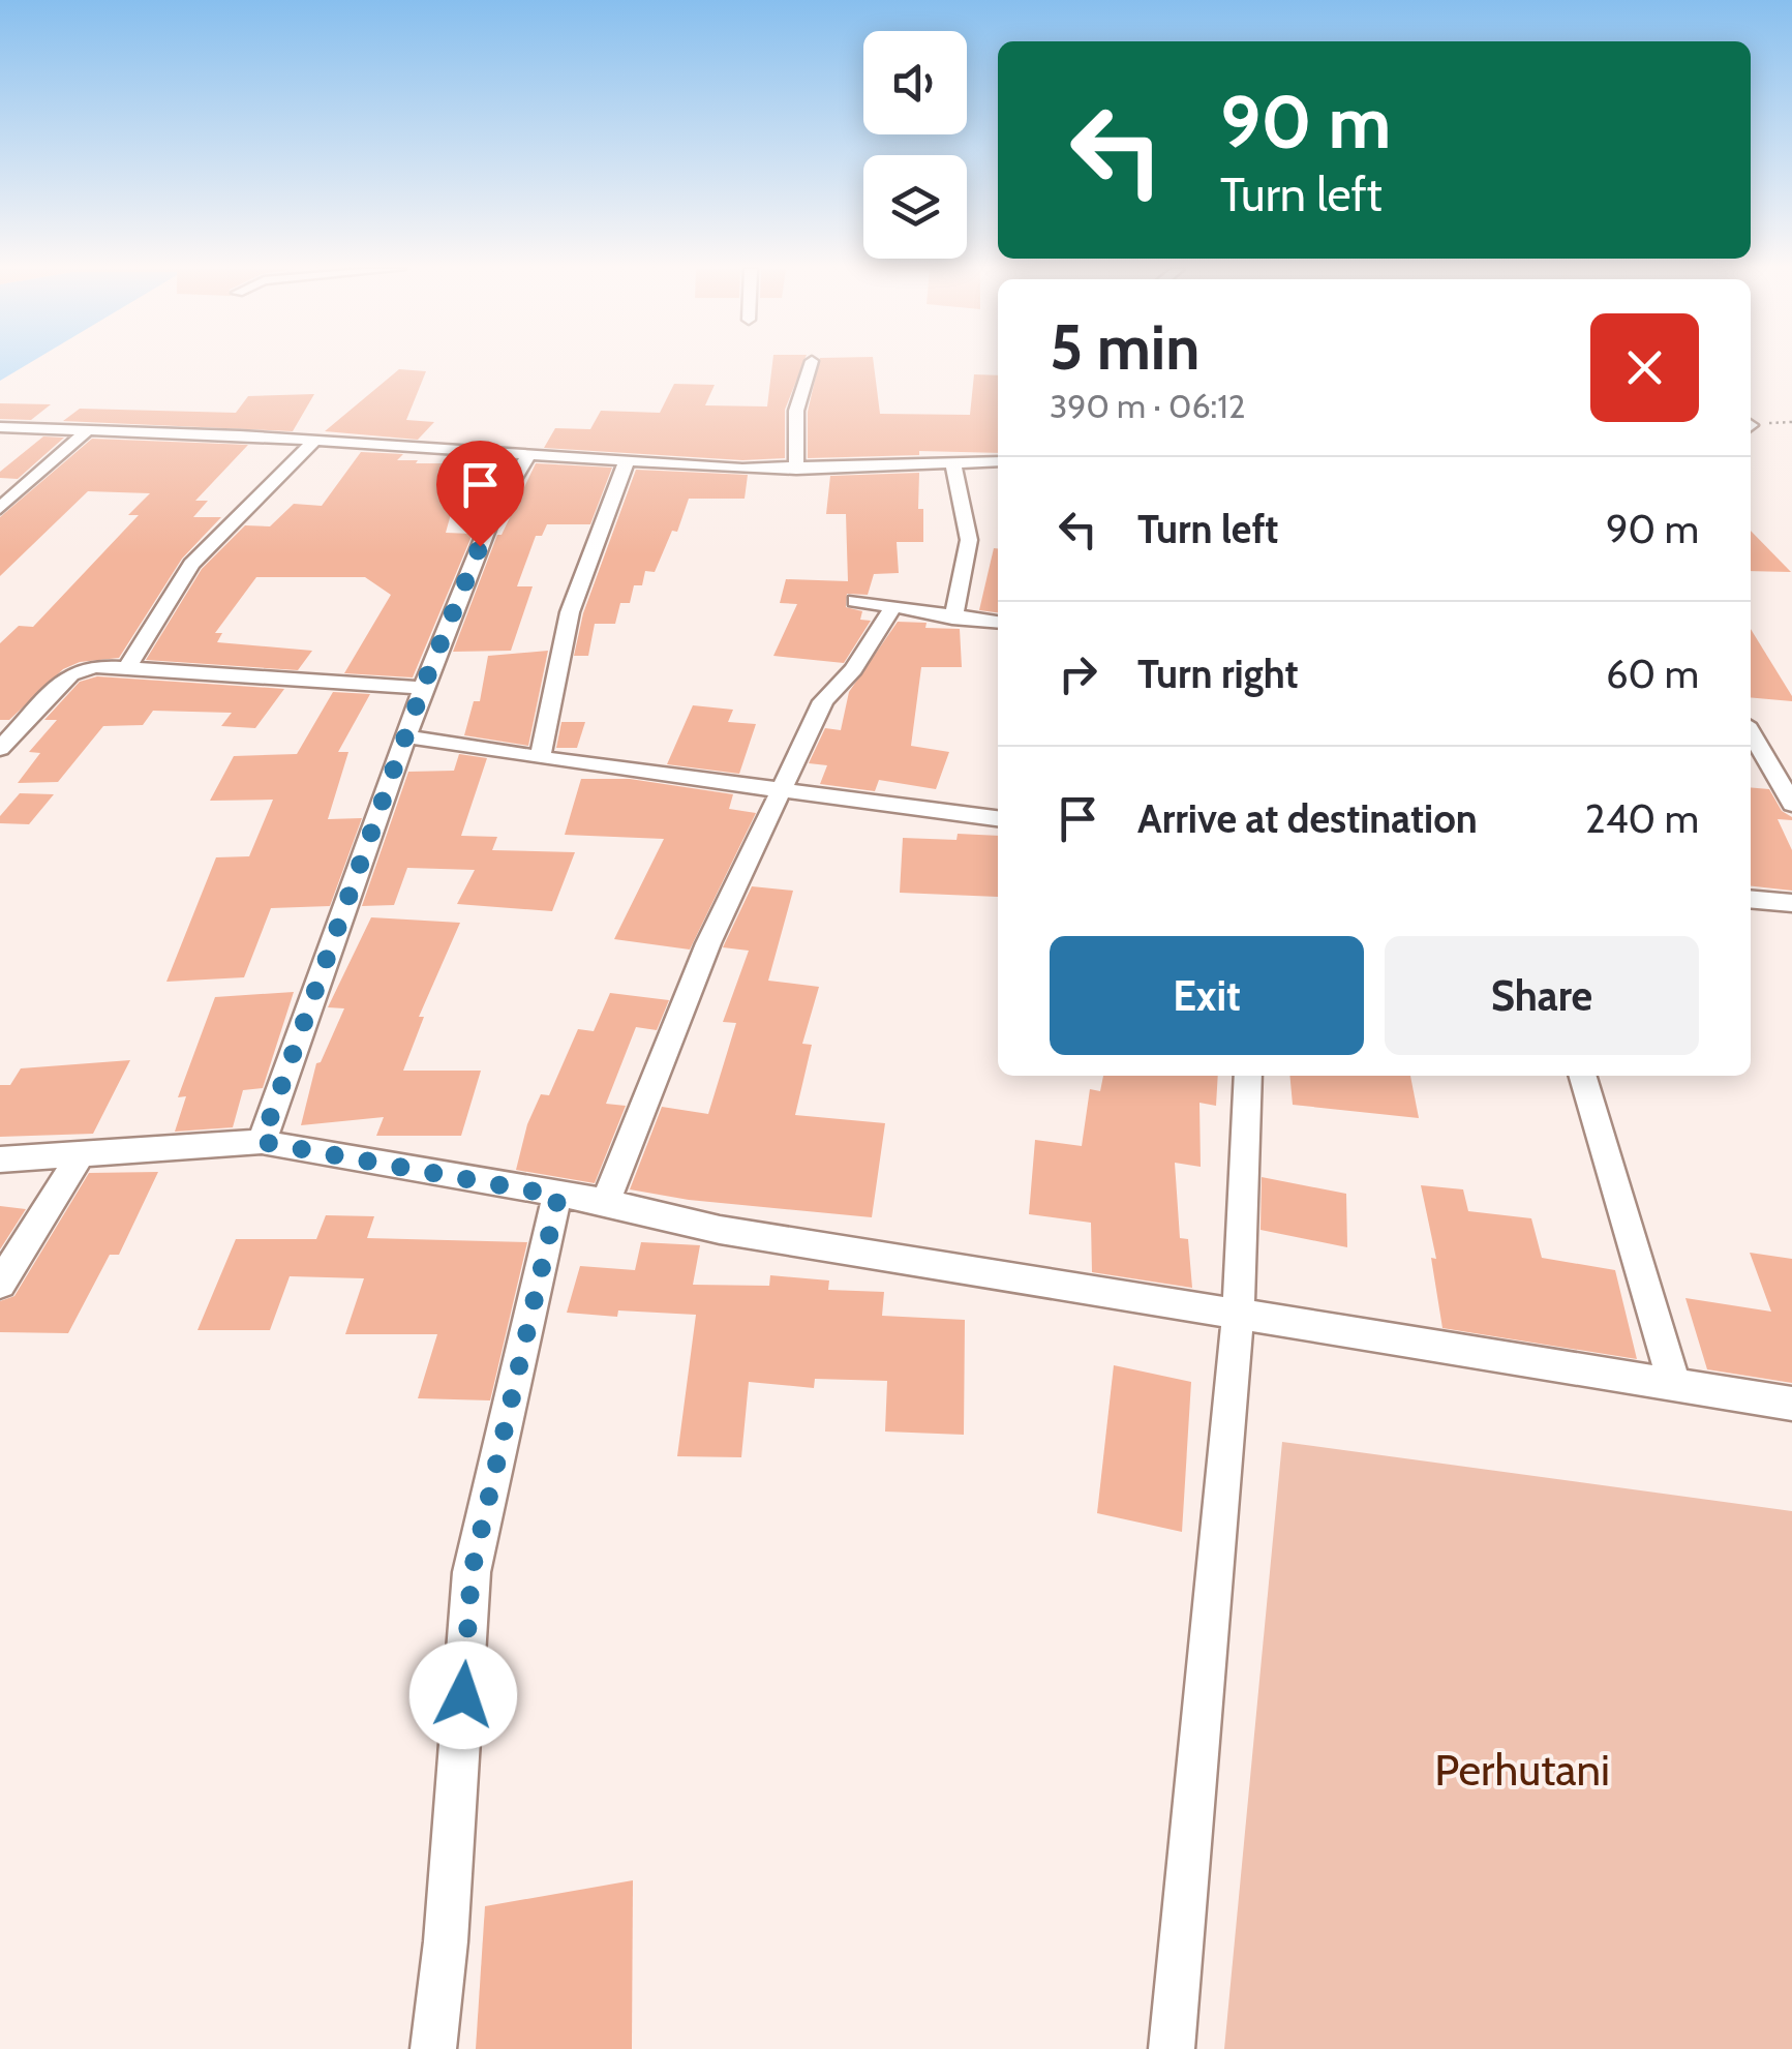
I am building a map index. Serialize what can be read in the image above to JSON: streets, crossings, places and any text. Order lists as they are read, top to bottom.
{
  "parks": ["Perhutani"],
  "page": {
    "turn": ["90 m", "Turn left"],
    "heading": ["5 min", "390 m · 06:12"],
    "list": [
      {
        "name": "Turn left",
        "value": "90 m"
      },
      {
        "name": "Turn right",
        "value": "60 m"
      },
      {
        "name": "Arrive at destination",
        "value": "240 m"
      }
    ],
    "buttons": ["Exit", "Share"]
  }
}
